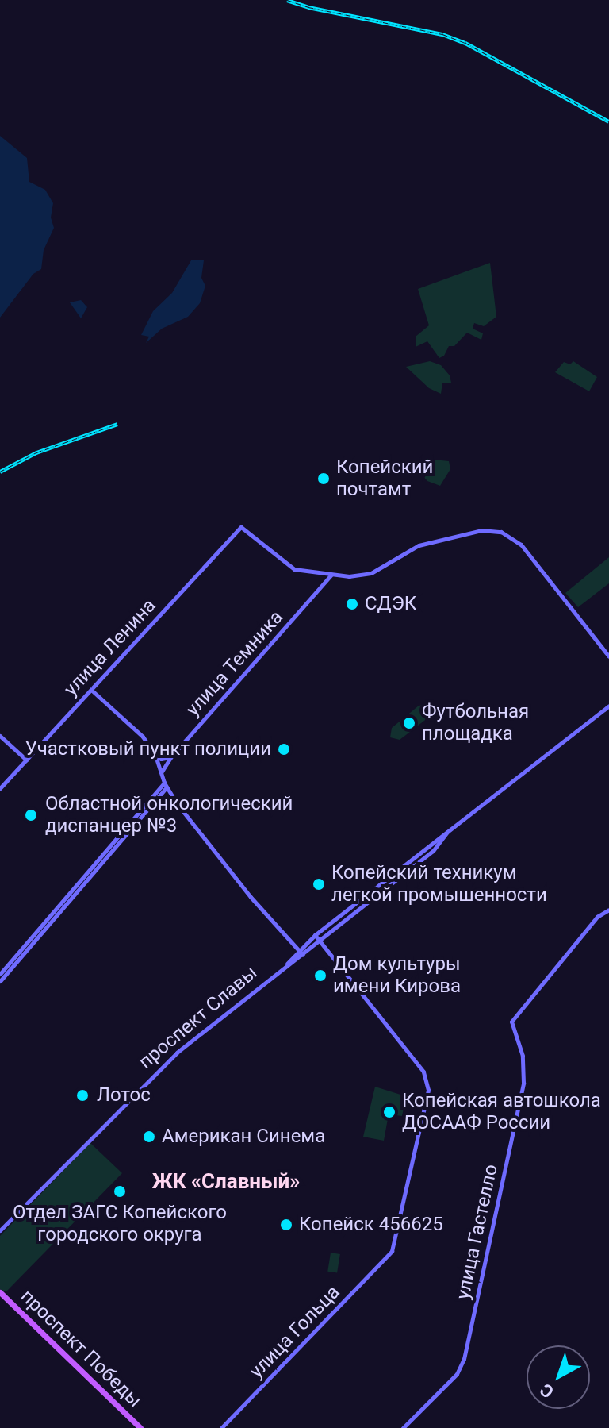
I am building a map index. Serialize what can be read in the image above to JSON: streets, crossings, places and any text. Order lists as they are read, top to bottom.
{
  "streets": {
    "main road": ["проспект Победы"],
    "street": [
      "улица Ленина",
      "улица Темника",
      "проспект Славы",
      "улица Гастелло",
      "улица Гольца"
    ]
  },
  "crossings": [
    ["улица Ленина", "улица Темника"],
    ["проспект Славы", "улица Гольца"]
  ],
  "districts": ["ЖК «Славный»"],
  "places": [
    "Копейский почтамт",
    "СДЭК",
    "Футбольная площадка",
    "Участковый пункт полиции",
    "Областной онкологический диспанцер №3",
    "Копейский техникум легкой промышенности",
    "Дом культуры имени Кирова",
    "Лотос",
    "Копейская автошкола ДОСААФ России",
    "Американ Синема",
    "Отдел ЗАГС Копейского городского округа",
    "Копейск 456625"
  ],
  "north": "bottom left"
}
